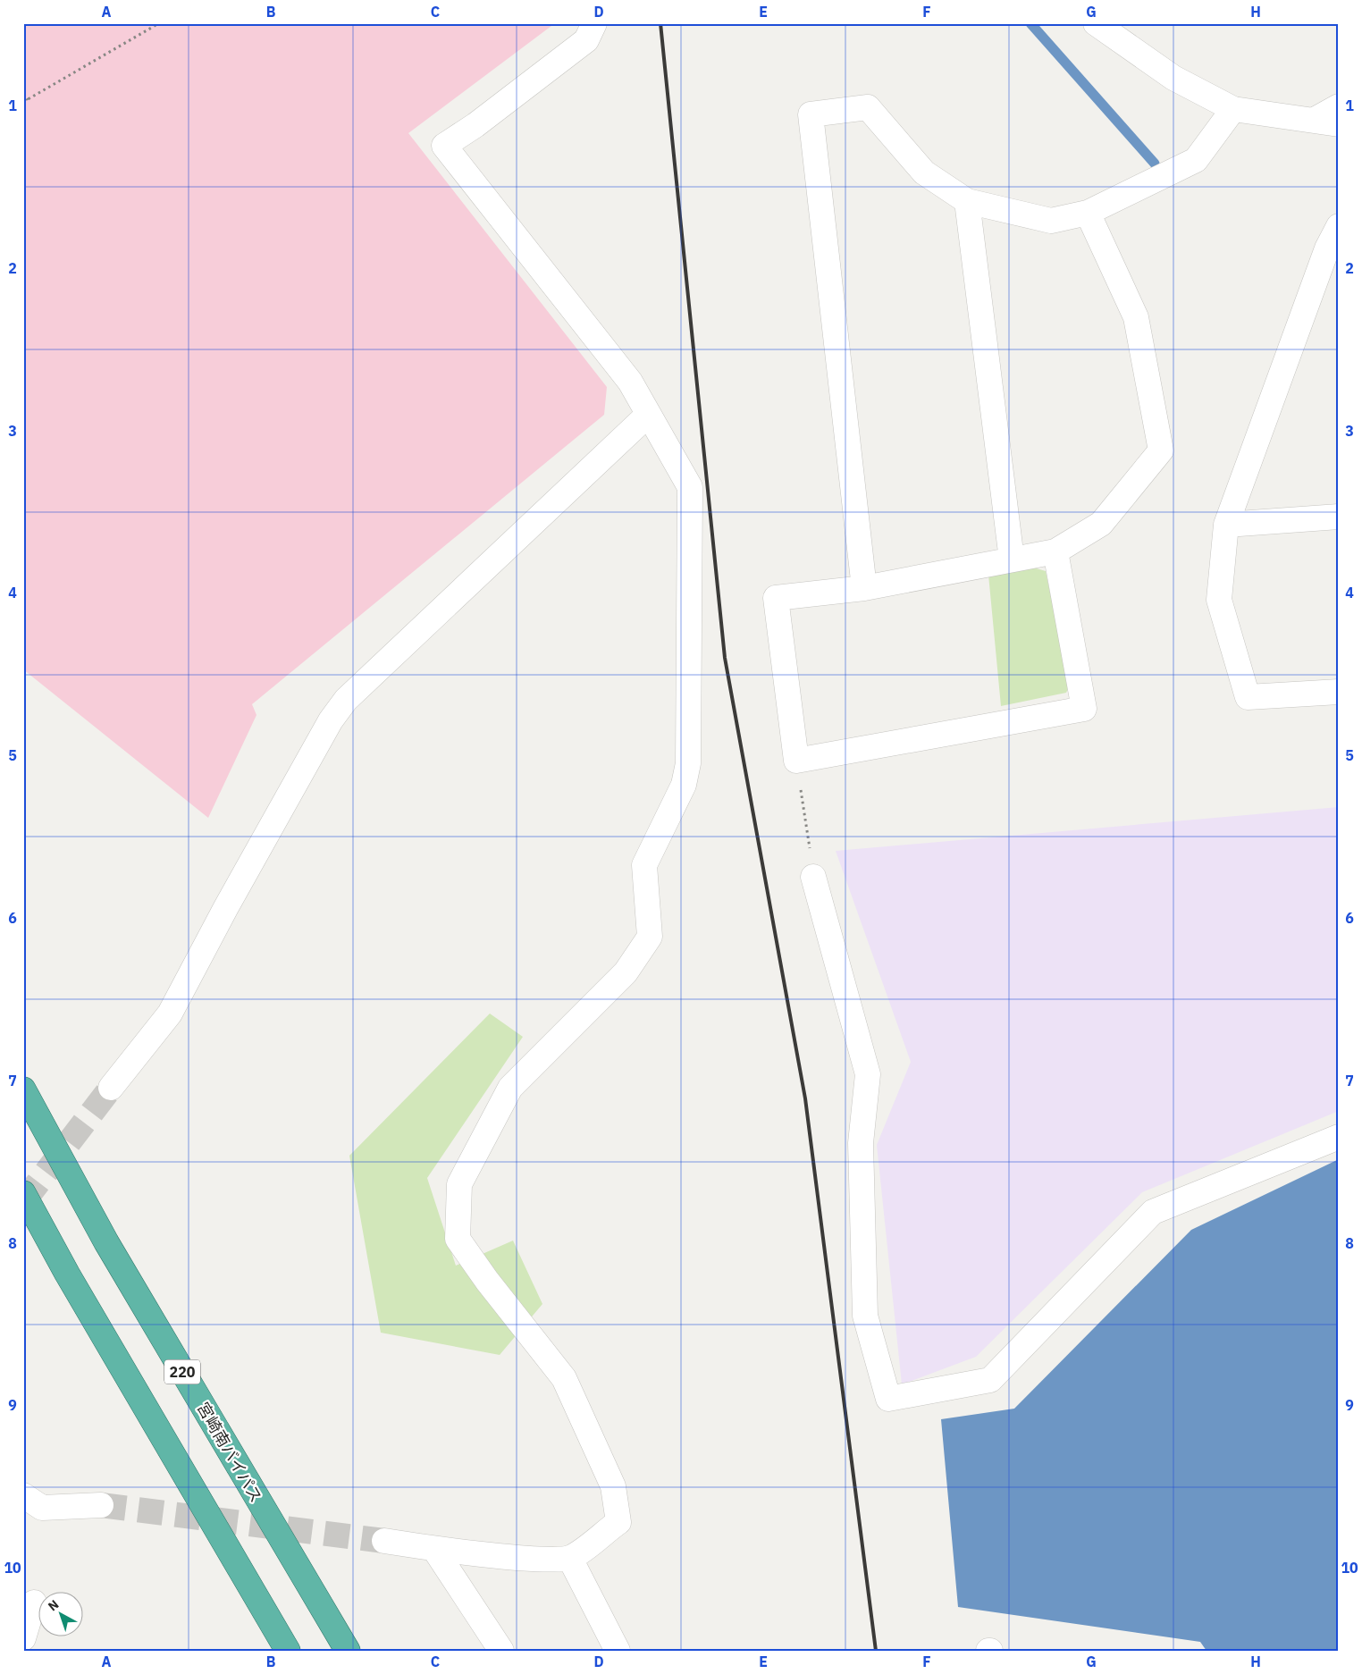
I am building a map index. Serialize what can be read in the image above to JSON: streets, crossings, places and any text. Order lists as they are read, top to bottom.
{
  "streets": {
    "highway": ["220", "宮崎南バイパス"]
  },
  "north": "top left",
  "grid": {
    "columns": [
      "A",
      "B",
      "C",
      "D",
      "E",
      "F",
      "G",
      "H"
    ],
    "rows": [
      "1",
      "2",
      "3",
      "4",
      "5",
      "6",
      "7",
      "8",
      "9",
      "10"
    ]
  }
}
